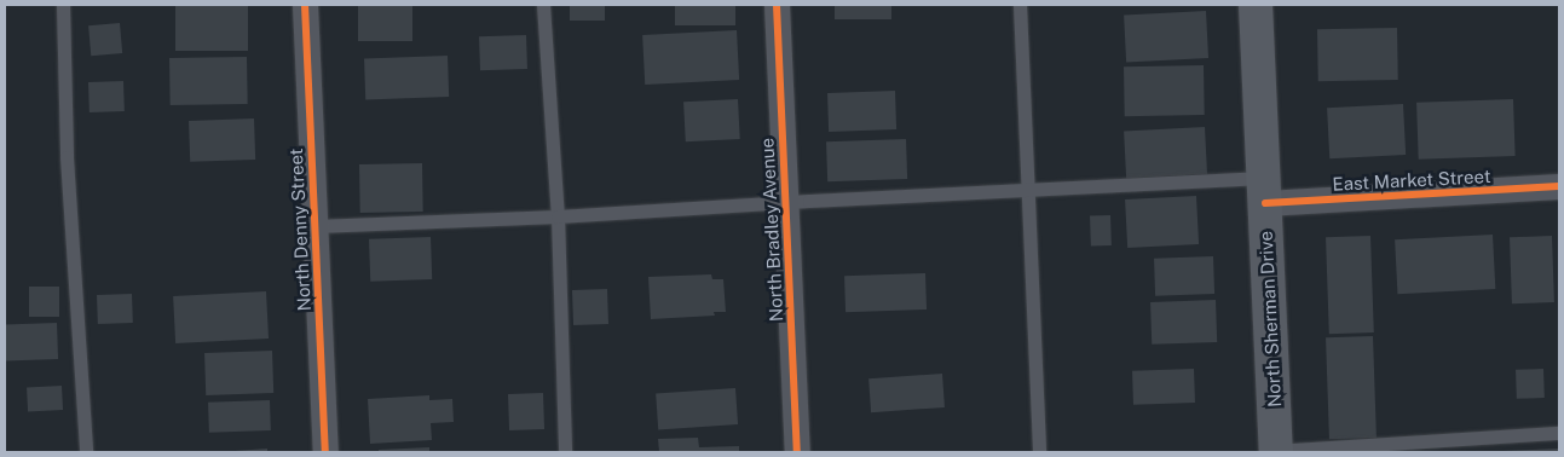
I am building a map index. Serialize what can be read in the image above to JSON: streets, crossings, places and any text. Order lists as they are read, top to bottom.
{
  "streets": {
    "main road": ["North Sherman Drive"],
    "street": ["East Market Street", "North Denny Street", "North Bradley Avenue"]
  },
  "crossings": [
    ["East Market Street", "North Sherman Drive"]
  ]
}
